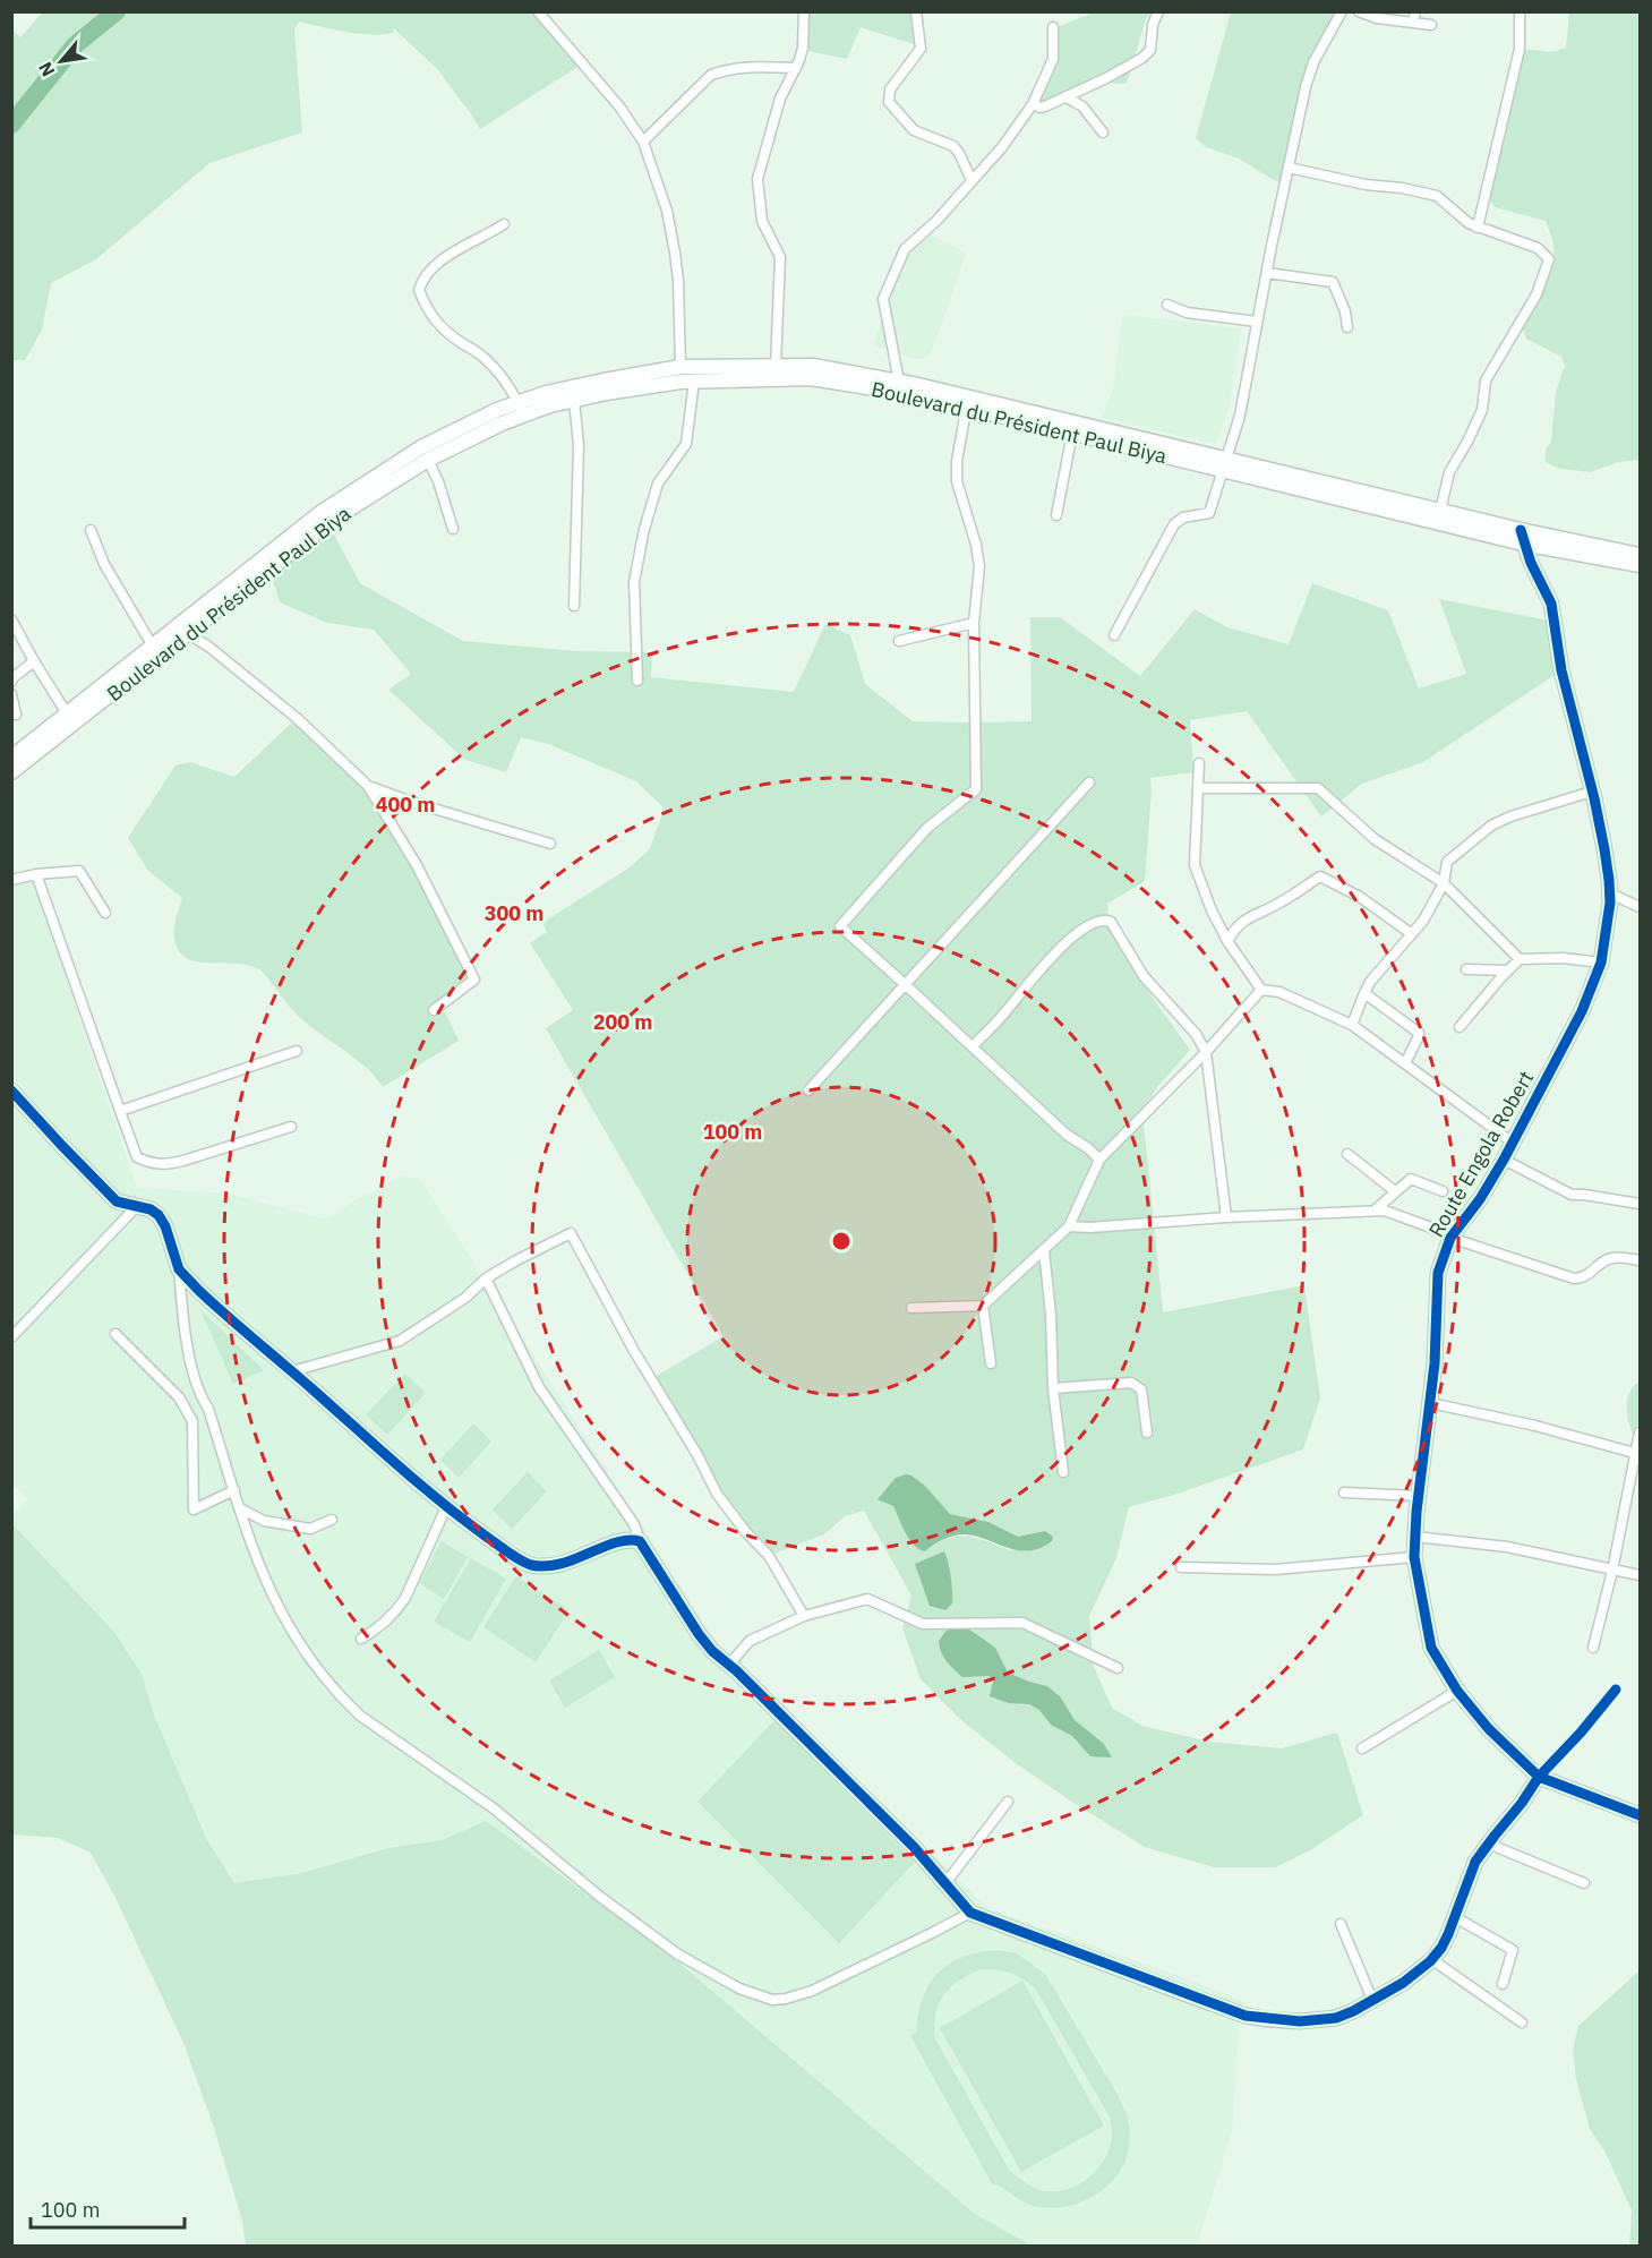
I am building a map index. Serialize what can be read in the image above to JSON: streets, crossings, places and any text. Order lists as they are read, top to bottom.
{
  "streets": {
    "main road": ["Boulevard du Président Paul Biya", "Route Engola Robert"]
  },
  "crossings": [
    ["Boulevard du Président Paul Biya", "Route Engola Robert"]
  ],
  "scale_bar": "100 m",
  "north": "bottom left",
  "rings": [
    "400 m",
    "300 m",
    "200 m",
    "100 m"
  ]
}
